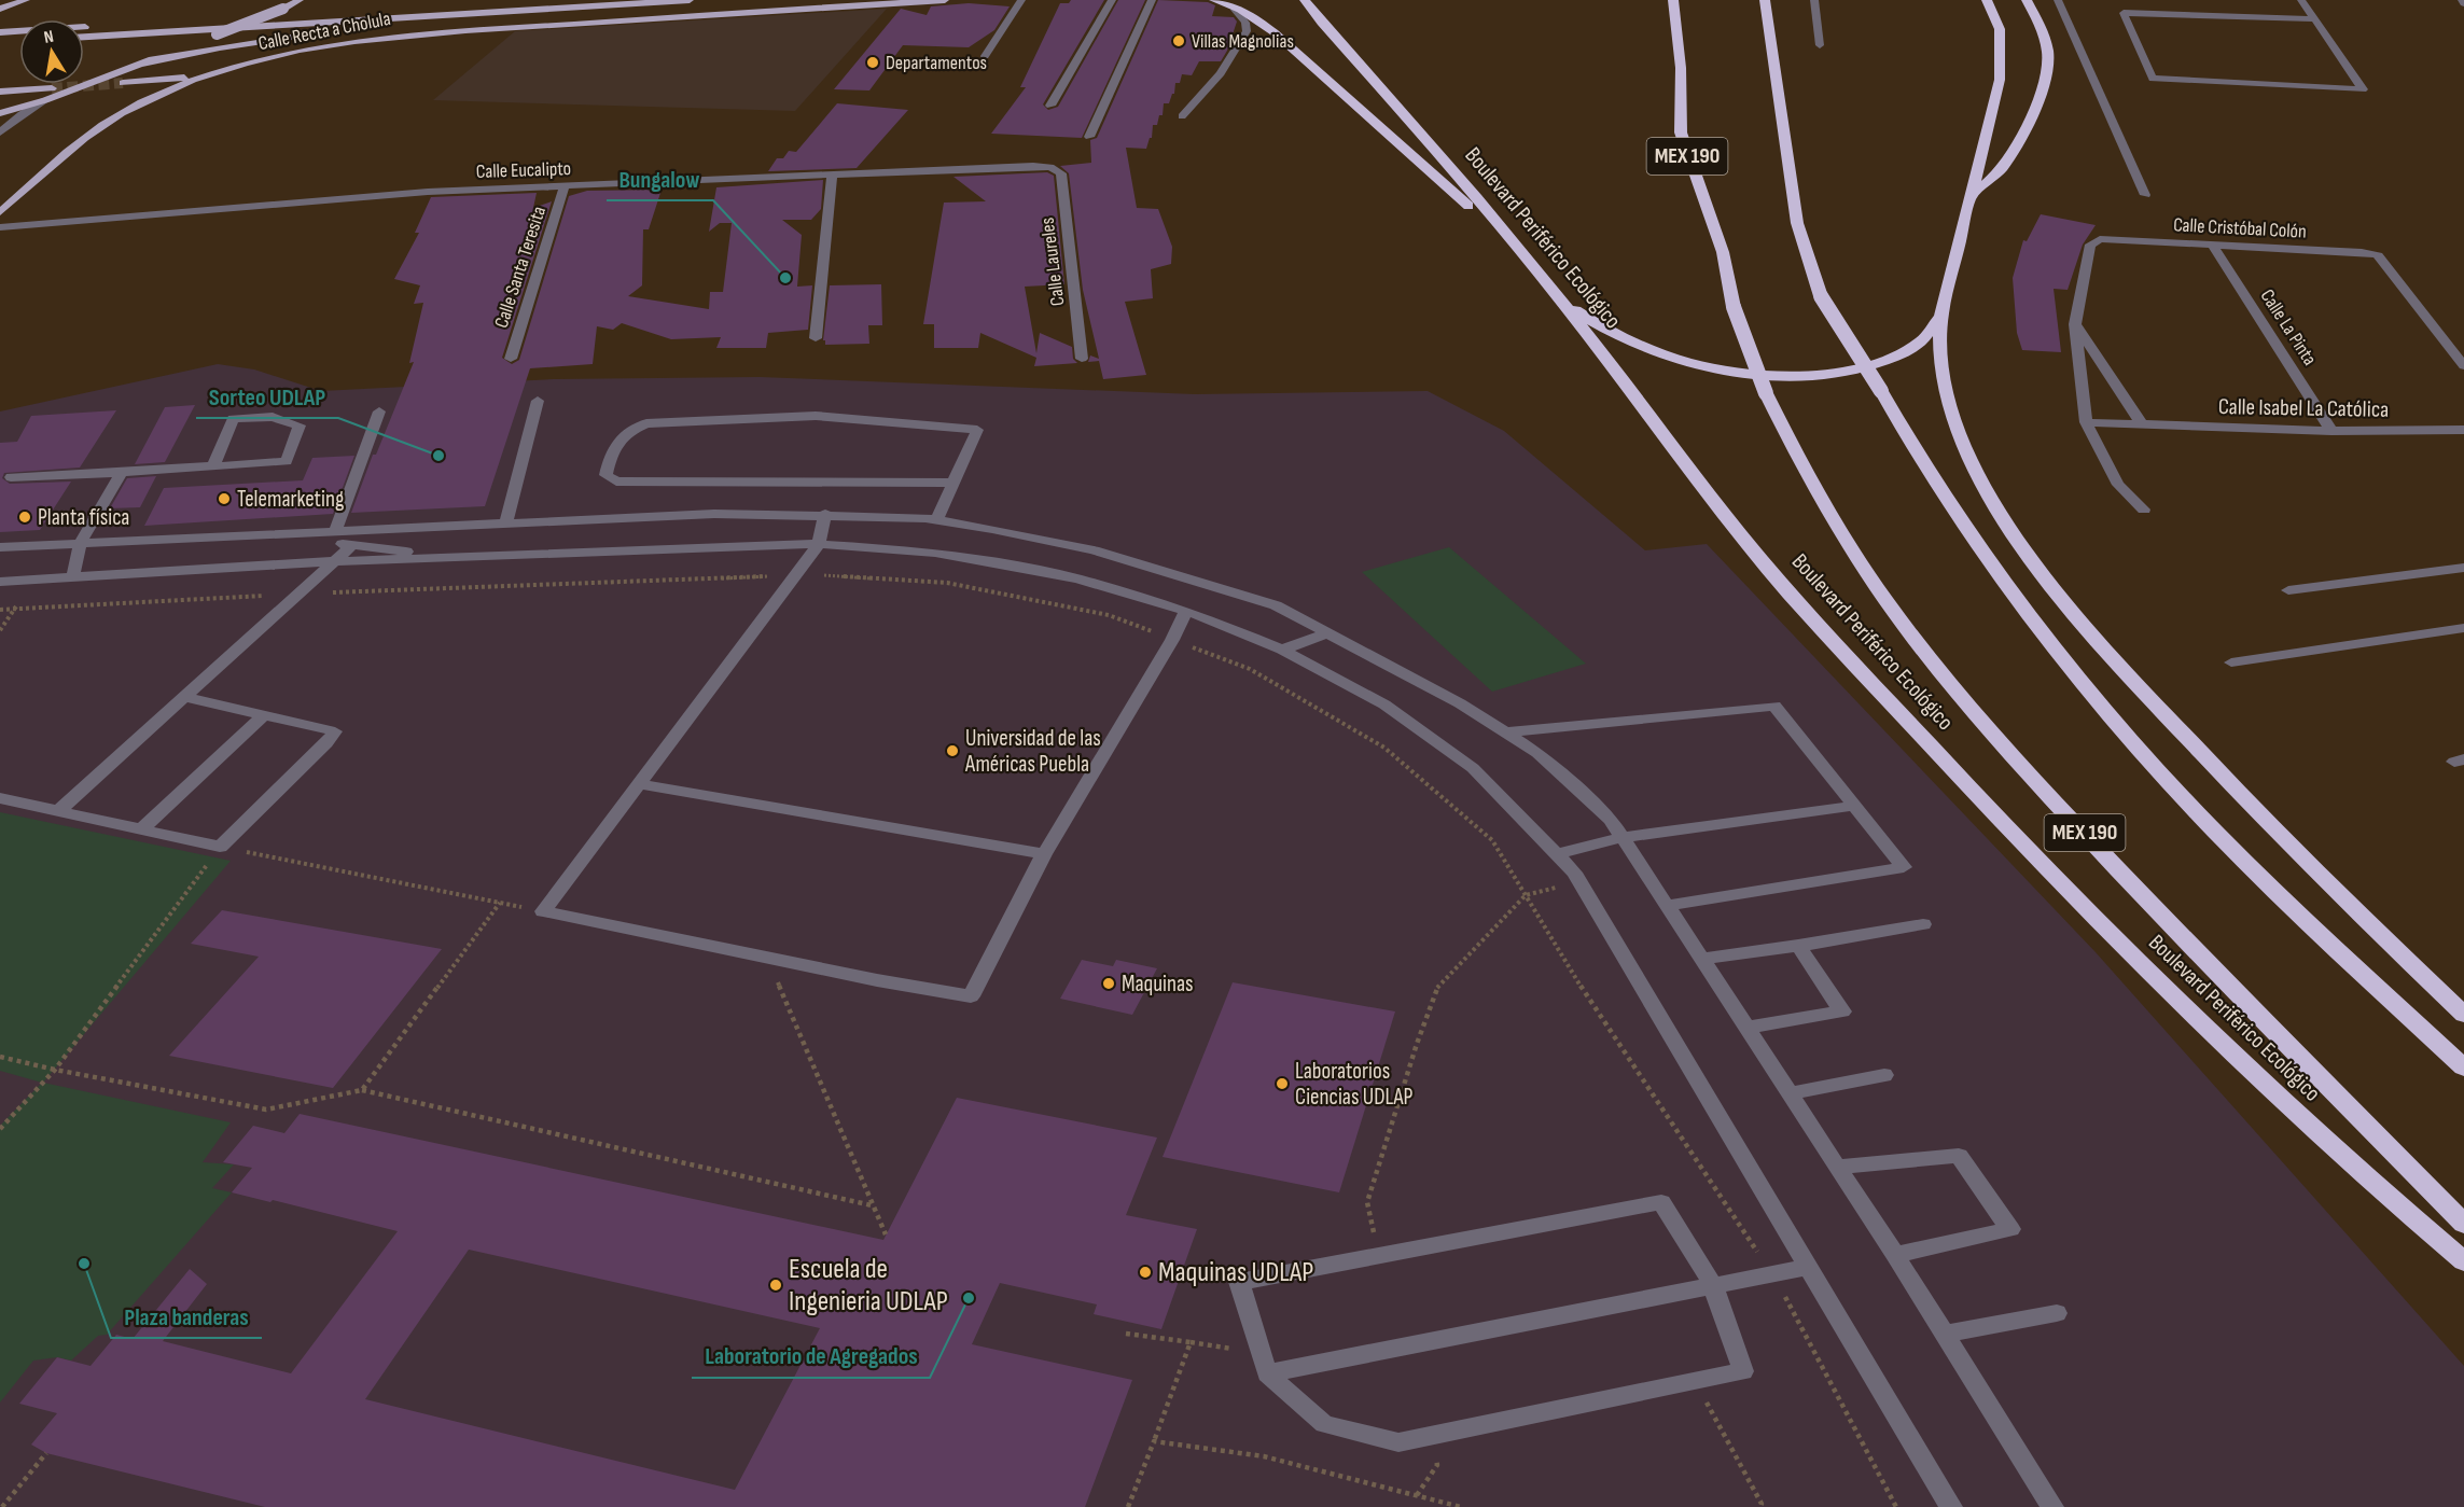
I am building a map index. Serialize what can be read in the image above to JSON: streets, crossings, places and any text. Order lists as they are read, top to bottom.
{
  "streets": {
    "highway": ["MEX 190", "Boulevard Periférico Ecológico"],
    "main road": ["Calle Recta a Cholula"],
    "street": [
      "Calle Eucalipto",
      "Calle Cristóbal Colón",
      "Calle Laureles",
      "Calle Santa Teresita",
      "Calle La Pinta",
      "Calle Isabel La Católica"
    ]
  },
  "crossings": [
    ["Calle Eucalipto", "Calle Laureles"],
    ["Calle Eucalipto", "Calle Santa Teresita"],
    ["Calle Cristóbal Colón", "Calle La Pinta"],
    ["Calle La Pinta", "Calle Isabel La Católica"]
  ],
  "places": [
    "Villas Magnolias",
    "Departamentos",
    "Bungalow",
    "Sorteo UDLAP",
    "Telemarketing",
    "Planta física",
    "Universidad de las Américas Puebla",
    "Maquinas",
    "Laboratorios Ciencias UDLAP",
    "Plaza banderas",
    "Maquinas UDLAP",
    "Escuela de Ingenieria UDLAP",
    "Laboratorio de Agregados"
  ],
  "north": "top"
}
